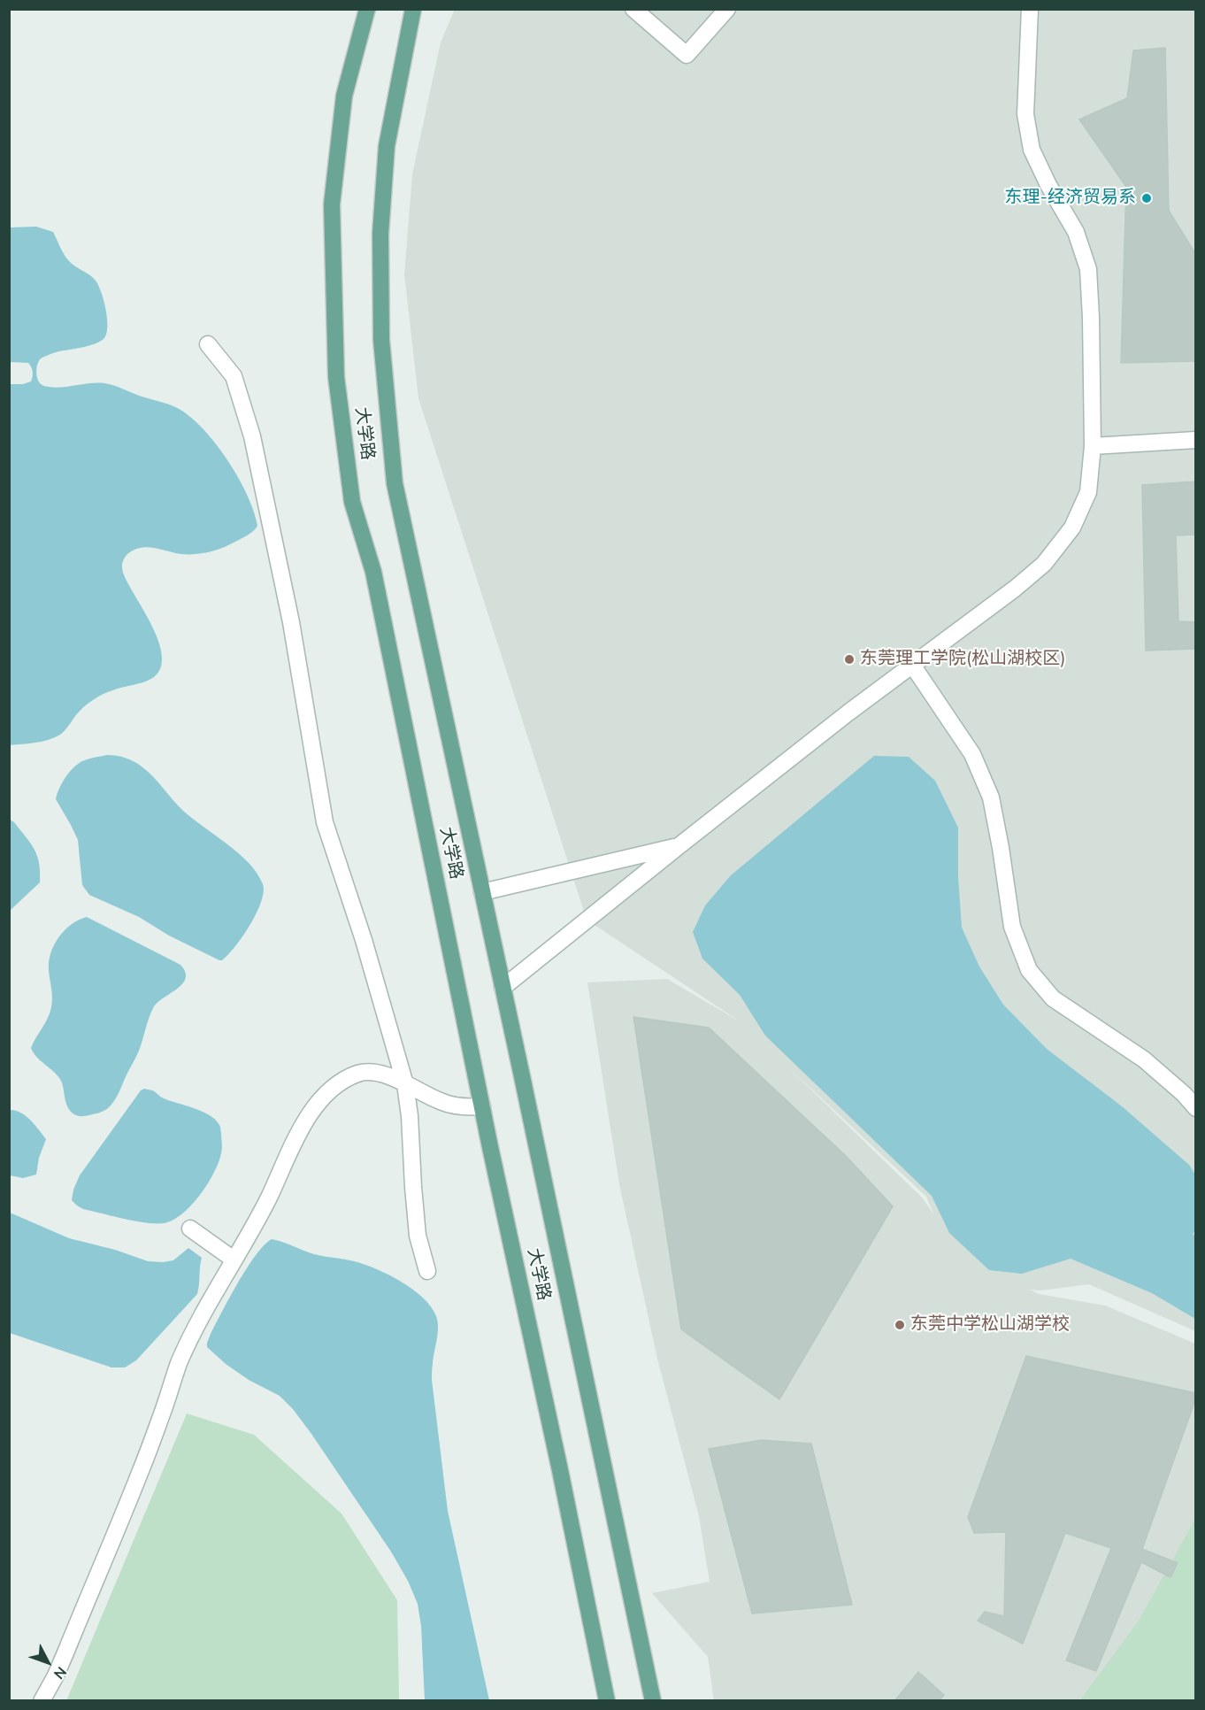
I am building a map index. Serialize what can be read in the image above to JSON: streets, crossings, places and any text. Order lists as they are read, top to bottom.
{
  "streets": {
    "main road": ["大学路"]
  },
  "places": ["东理-经济贸易系", "东莞理工学院(松山湖校区)", "东莞中学松山湖学校"],
  "north": "bottom right"
}
